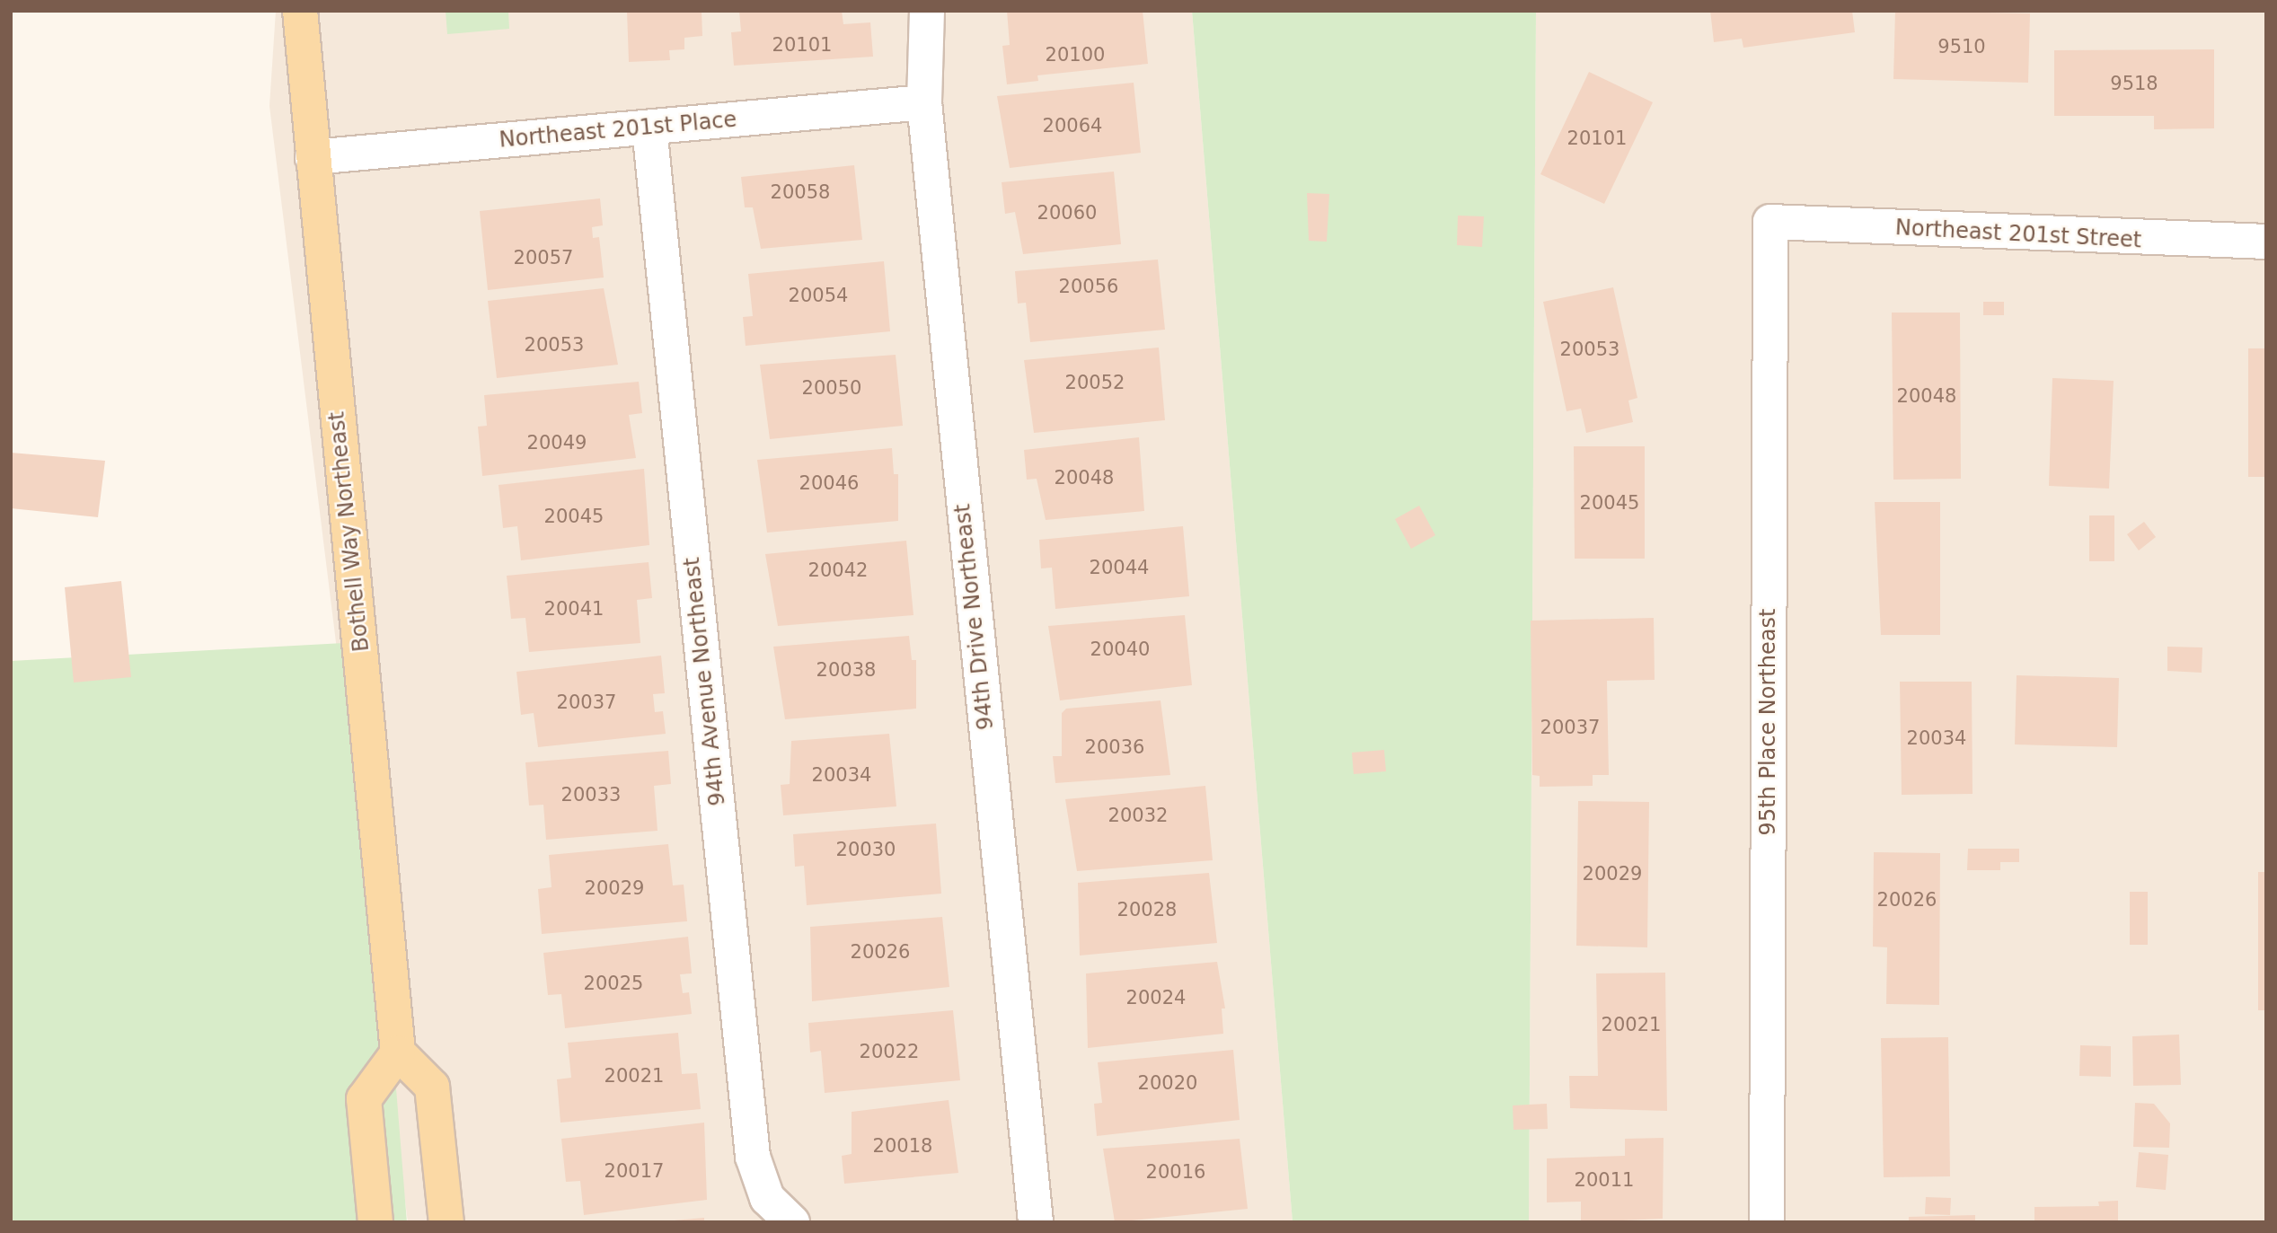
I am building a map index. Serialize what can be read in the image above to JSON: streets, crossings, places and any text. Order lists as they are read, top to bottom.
{
  "streets": {
    "main road": ["Bothell Way Northeast"],
    "street": [
      "Northeast 201st Place",
      "Northeast 201st Street",
      "94th Drive Northeast",
      "94th Avenue Northeast",
      "95th Place Northeast"
    ]
  },
  "crossings": [
    ["Northeast 201st Place", "Bothell Way Northeast"],
    ["Northeast 201st Place", "94th Drive Northeast"],
    ["Northeast 201st Place", "94th Avenue Northeast"],
    ["Northeast 201st Street", "95th Place Northeast"]
  ],
  "house_numbers": [
    "20101",
    "9510",
    "20100",
    "9518",
    "20064",
    "20101",
    "20058",
    "20060",
    "20057",
    "20056",
    "20054",
    "20053",
    "20053",
    "20052",
    "20050",
    "20048",
    "20049",
    "20048",
    "20046",
    "20045",
    "20045",
    "20044",
    "20042",
    "20041",
    "20040",
    "20038",
    "20037",
    "20037",
    "20034",
    "20036",
    "20034",
    "20033",
    "20032",
    "20030",
    "20029",
    "20029",
    "20026",
    "20028",
    "20026",
    "20025",
    "20024",
    "20021",
    "20022",
    "20021",
    "20020",
    "20018",
    "20017",
    "20016",
    "20011"
  ]
}
